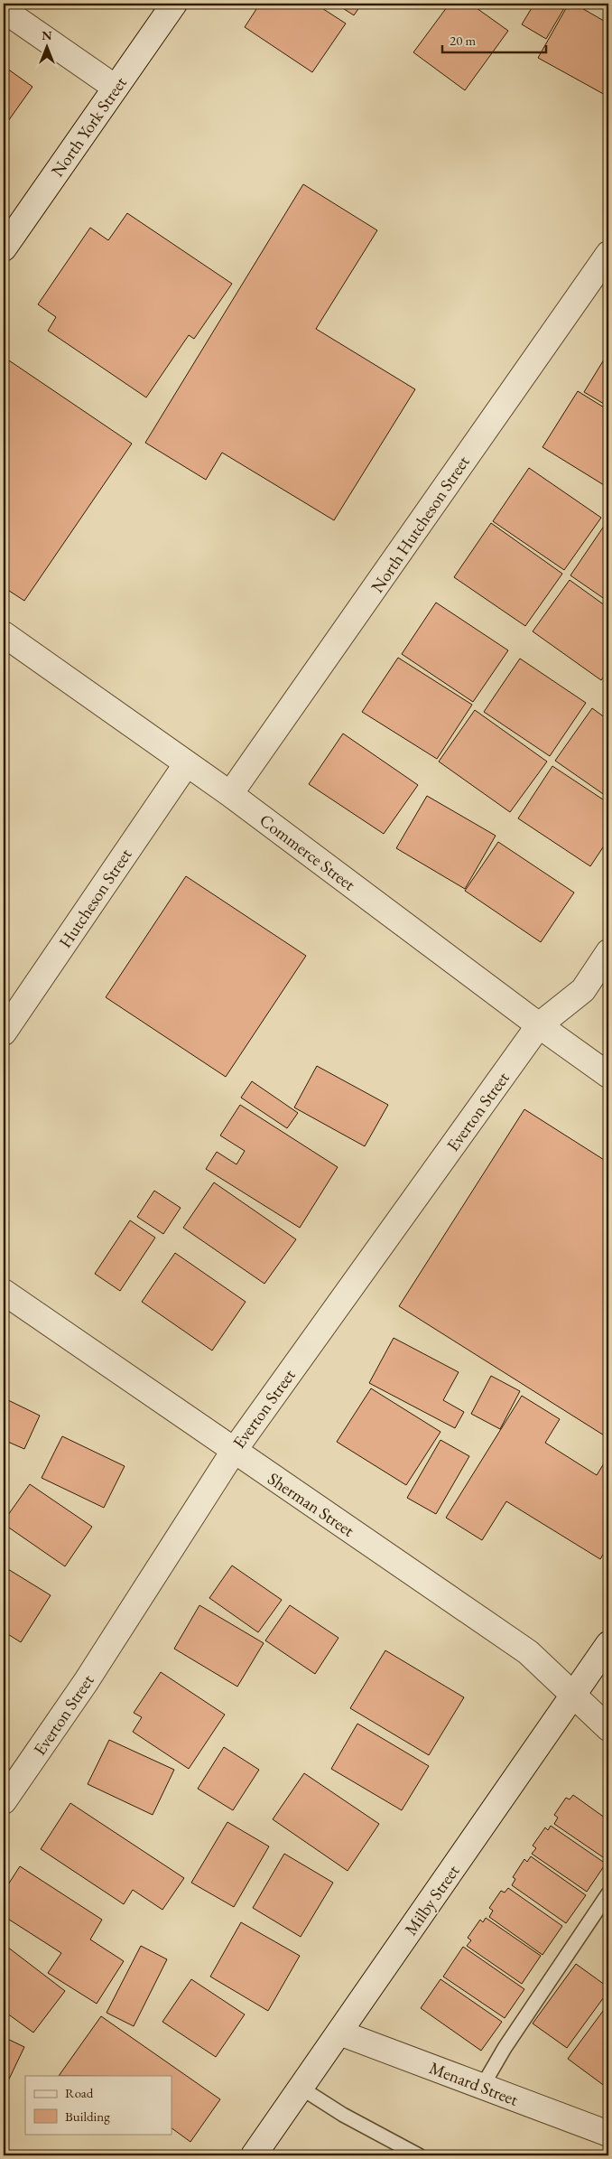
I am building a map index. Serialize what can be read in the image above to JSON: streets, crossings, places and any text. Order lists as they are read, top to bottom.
{
  "streets": {
    "street": [
      "North York Street",
      "North Hutcheson Street",
      "Commerce Street",
      "Hutcheson Street",
      "Everton Street",
      "Sherman Street",
      "Milby Street",
      "Menard Street"
    ]
  },
  "crossings": [
    ["North Hutcheson Street", "Commerce Street"],
    ["Commerce Street", "Hutcheson Street"],
    ["Commerce Street", "Everton Street"],
    ["Everton Street", "Sherman Street"],
    ["Sherman Street", "Milby Street"],
    ["Milby Street", "Menard Street"]
  ],
  "legend": ["Road", "Building"],
  "scale_bar": "20 m",
  "north": "top"
}
